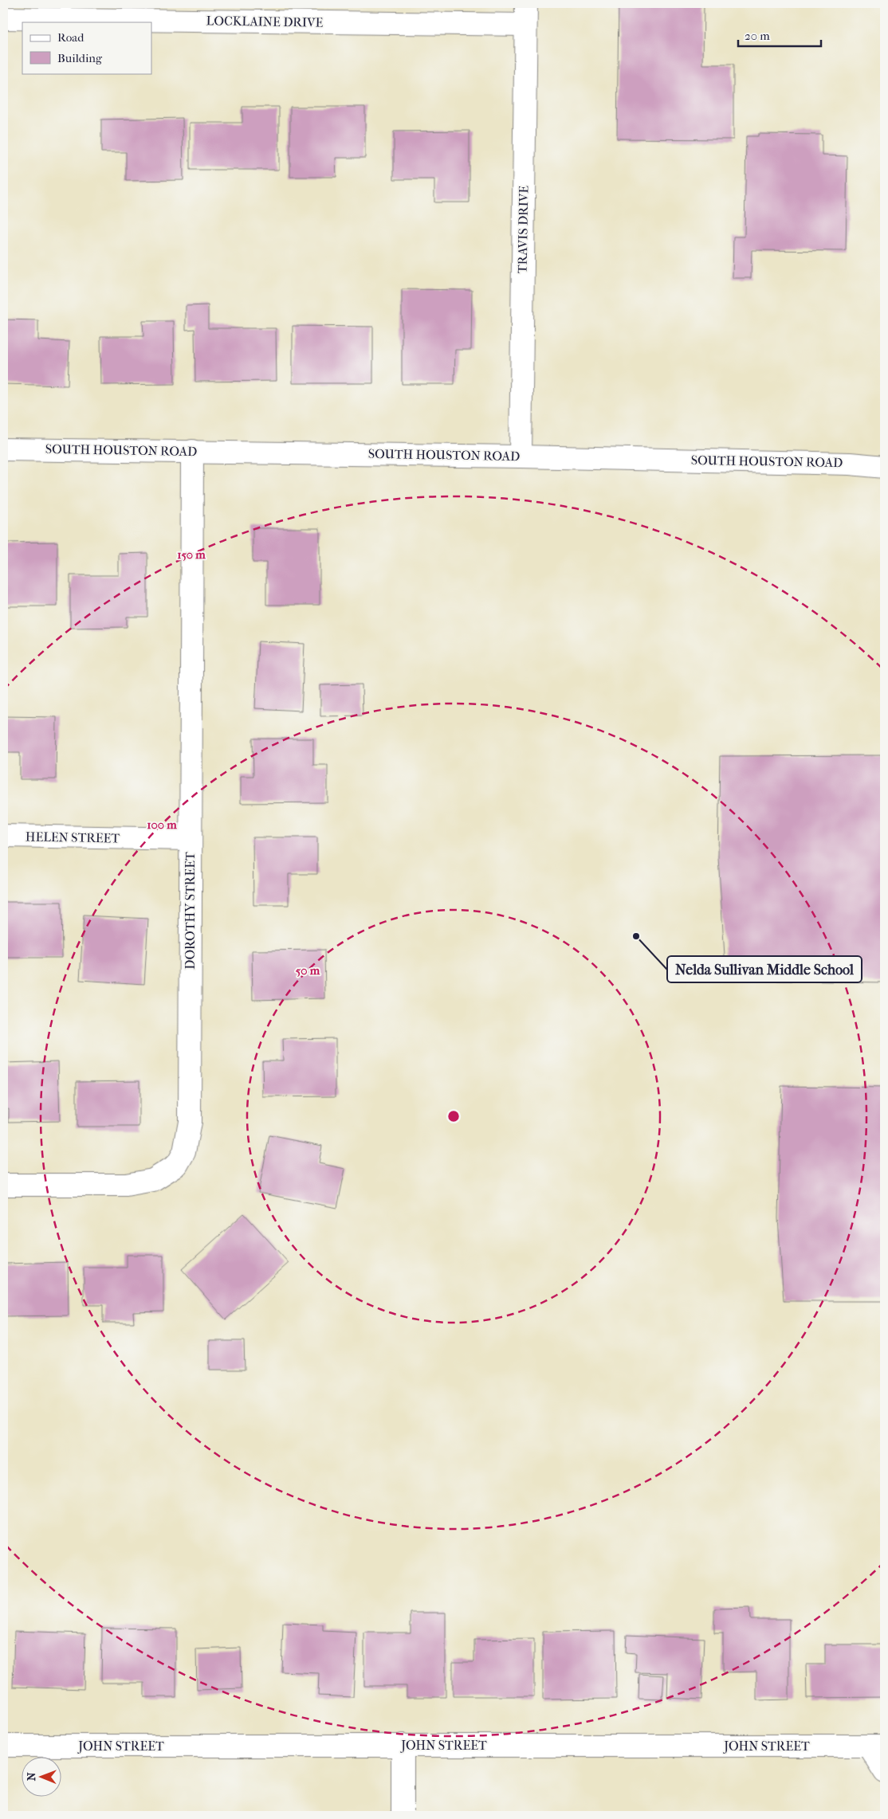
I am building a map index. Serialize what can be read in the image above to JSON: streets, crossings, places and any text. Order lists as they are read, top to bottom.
{
  "streets": {
    "street": [
      "LOCKLAINE DRIVE",
      "TRAVIS DRIVE",
      "SOUTH HOUSTON ROAD",
      "HELEN STREET",
      "DOROTHY STREET",
      "JOHN STREET"
    ]
  },
  "crossings": [
    ["LOCKLAINE DRIVE", "TRAVIS DRIVE"],
    ["TRAVIS DRIVE", "SOUTH HOUSTON ROAD"],
    ["SOUTH HOUSTON ROAD", "DOROTHY STREET"],
    ["HELEN STREET", "DOROTHY STREET"]
  ],
  "places": ["Nelda Sullivan Middle School"],
  "legend": ["Road", "Building"],
  "scale_bar": "20 m",
  "north": "left",
  "rings": ["150 m", "100 m", "50 m"]
}
